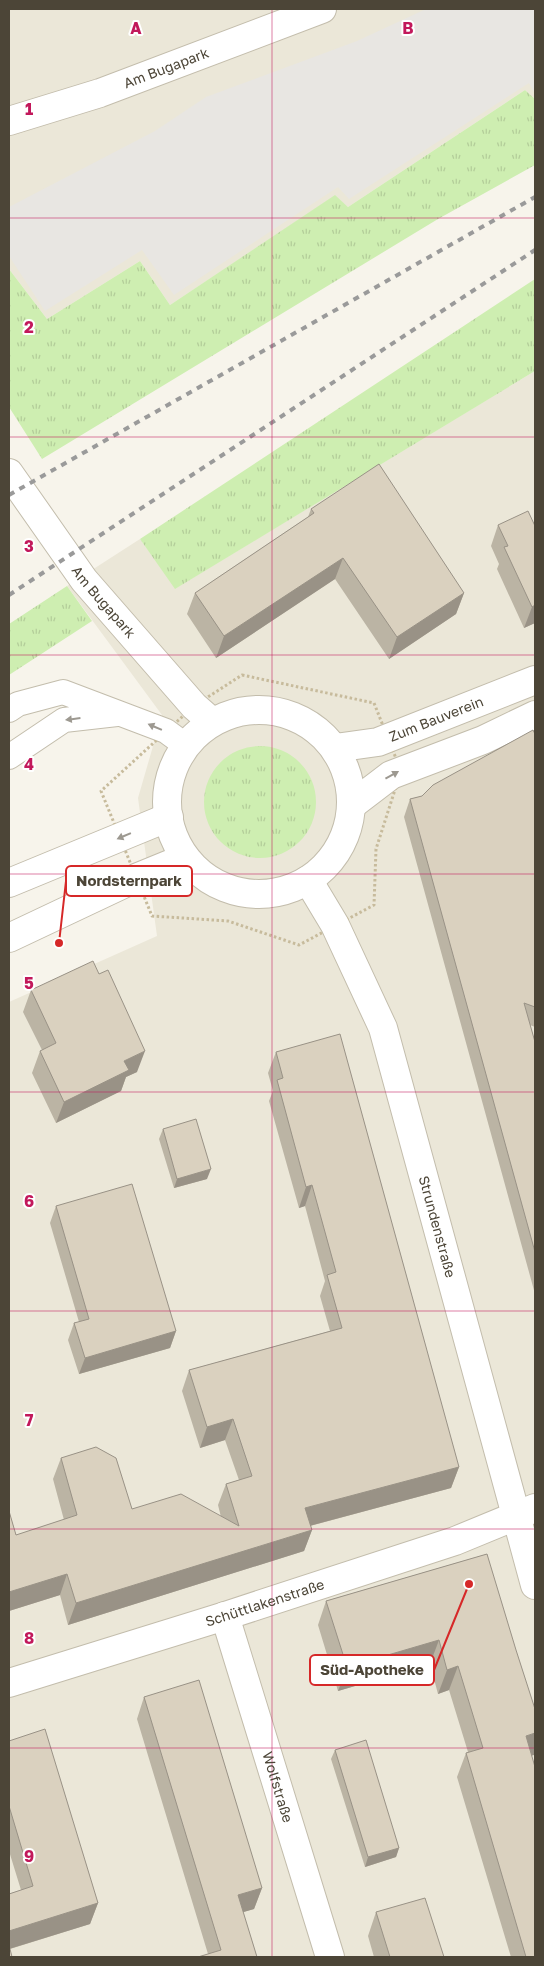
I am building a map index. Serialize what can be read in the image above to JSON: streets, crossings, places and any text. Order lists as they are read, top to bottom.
{
  "streets": {
    "street": [
      "Am Bugapark",
      "Zum Bauverein",
      "Strundenstraße",
      "Schüttlakenstraße",
      "Wolfstraße"
    ]
  },
  "crossings": [
    ["Strundenstraße", "Schüttlakenstraße"],
    ["Schüttlakenstraße", "Wolfstraße"]
  ],
  "places": ["Nordsternpark", "Süd-Apotheke"],
  "grid": {
    "columns": ["A", "B"],
    "rows": [
      "1",
      "2",
      "3",
      "4",
      "5",
      "6",
      "7",
      "8",
      "9"
    ]
  }
}
